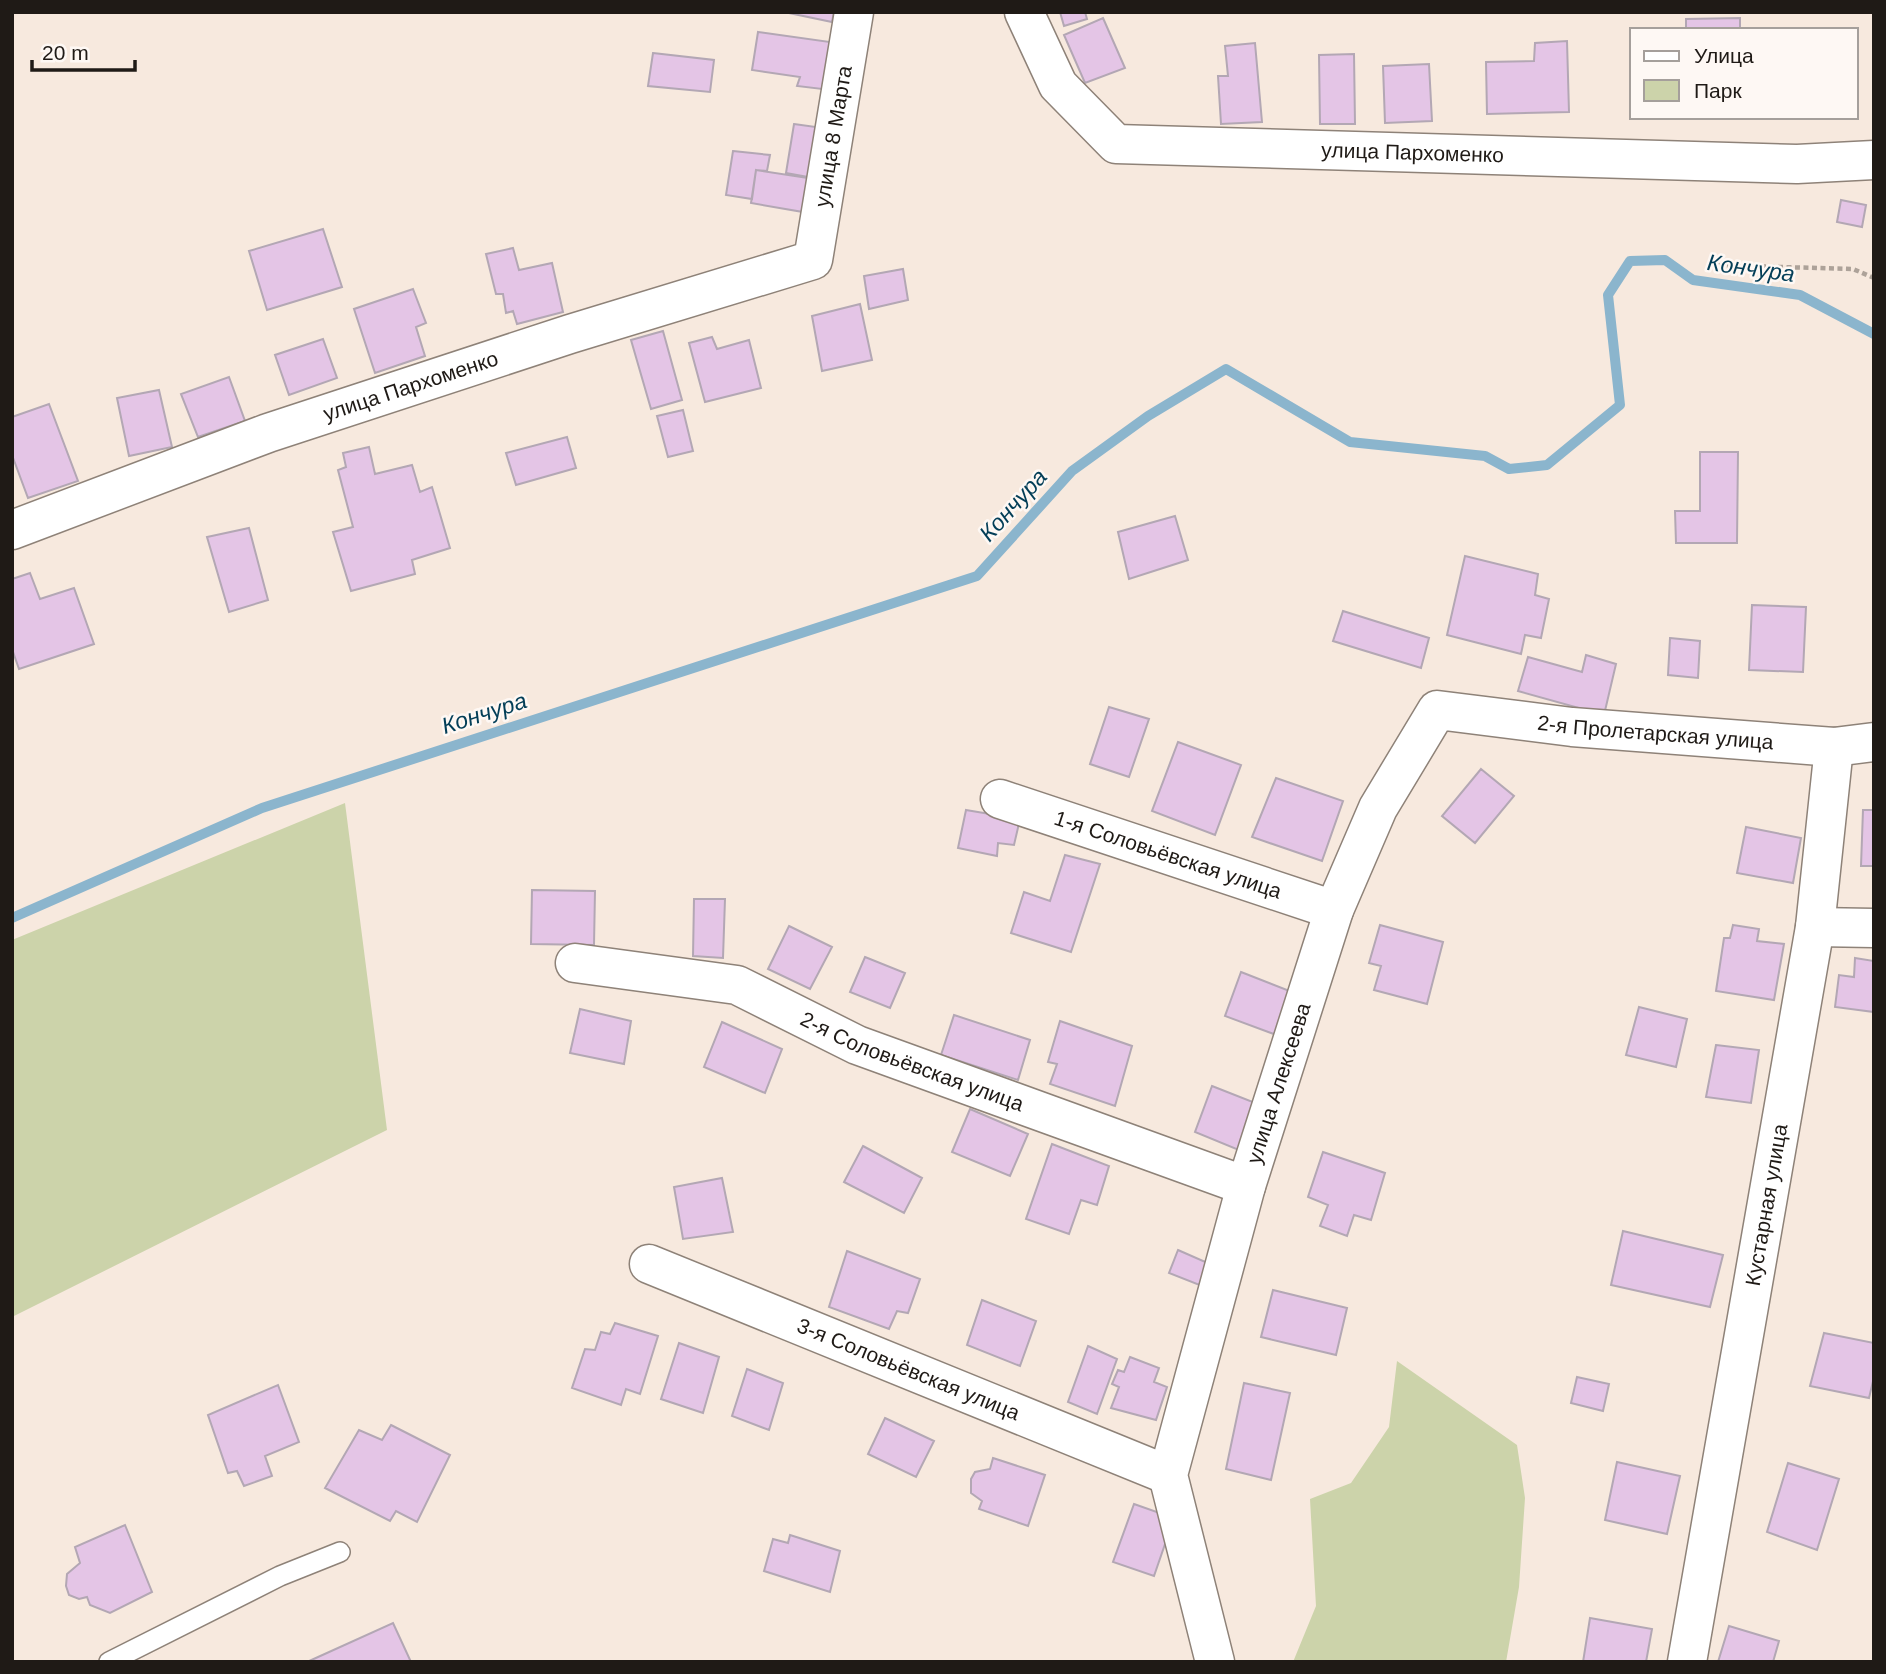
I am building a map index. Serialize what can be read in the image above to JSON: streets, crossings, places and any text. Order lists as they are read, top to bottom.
{
  "streets": {
    "street": [
      "улица 8 Марта",
      "улица Пархоменко",
      "2-я Пролетарская улица",
      "1-я Соловьёвская улица",
      "2-я Соловьёвская улица",
      "улица Алексеева",
      "Кустарная улица",
      "3-я Соловьёвская улица"
    ]
  },
  "crossings": [
    ["улица 8 Марта", "улица Пархоменко"],
    ["2-я Пролетарская улица", "улица Алексеева"],
    ["2-я Пролетарская улица", "Кустарная улица"],
    ["1-я Соловьёвская улица", "улица Алексеева"],
    ["2-я Соловьёвская улица", "улица Алексеева"],
    ["улица Алексеева", "3-я Соловьёвская улица"]
  ],
  "water": ["Кончура"],
  "legend": ["Улица", "Парк"],
  "scale_bar": "20 m"
}
